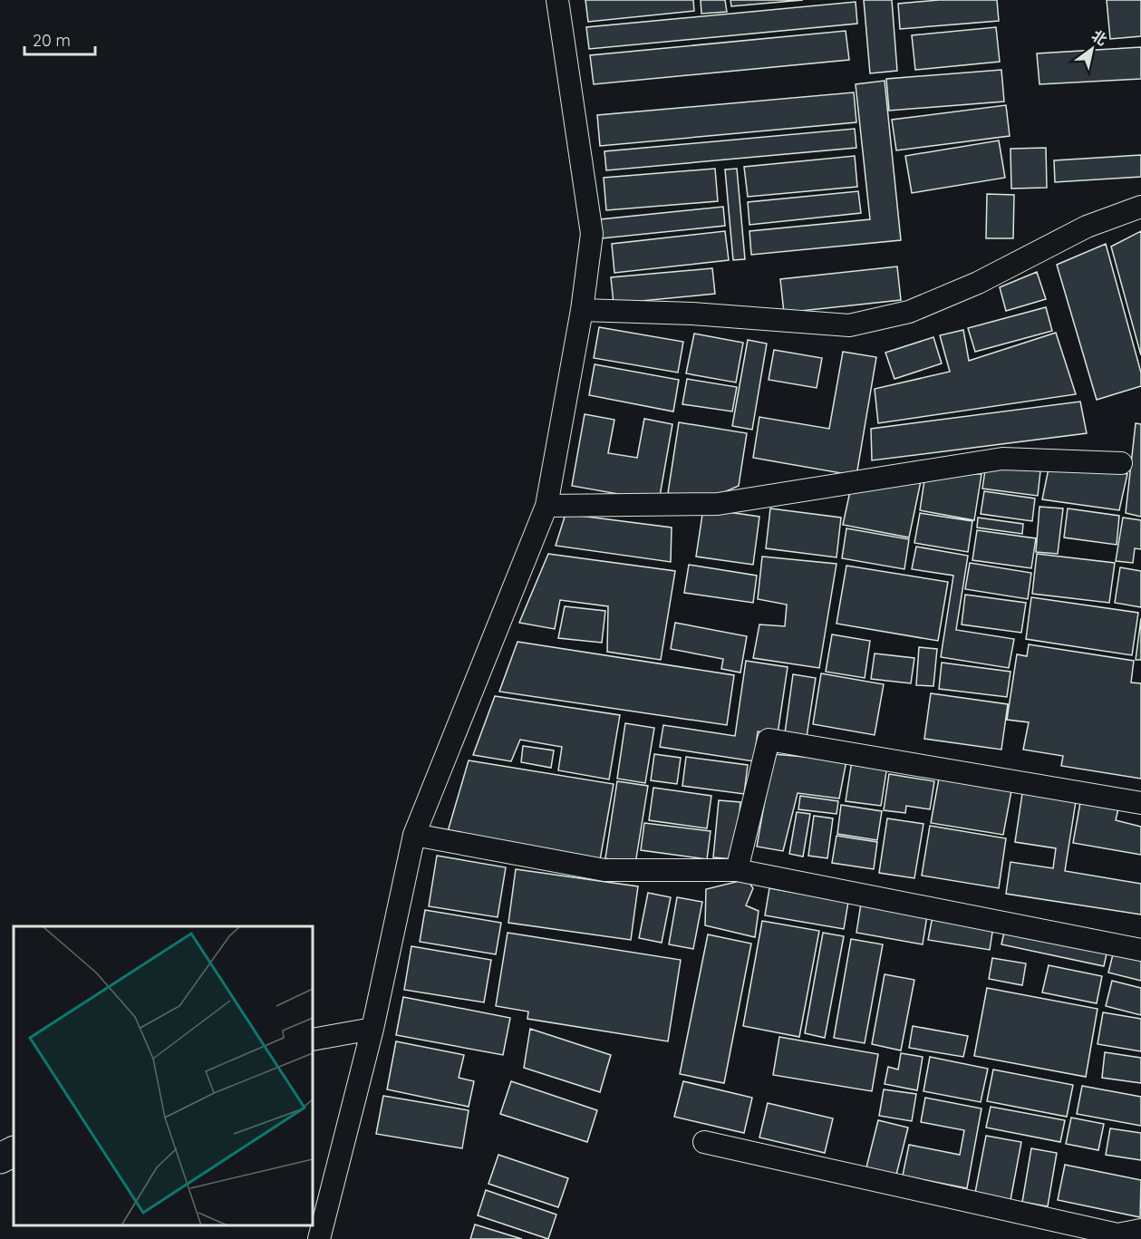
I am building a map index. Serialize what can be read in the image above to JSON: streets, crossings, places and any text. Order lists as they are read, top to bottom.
{
  "scale_bar": "20 m",
  "north": "top right"
}
